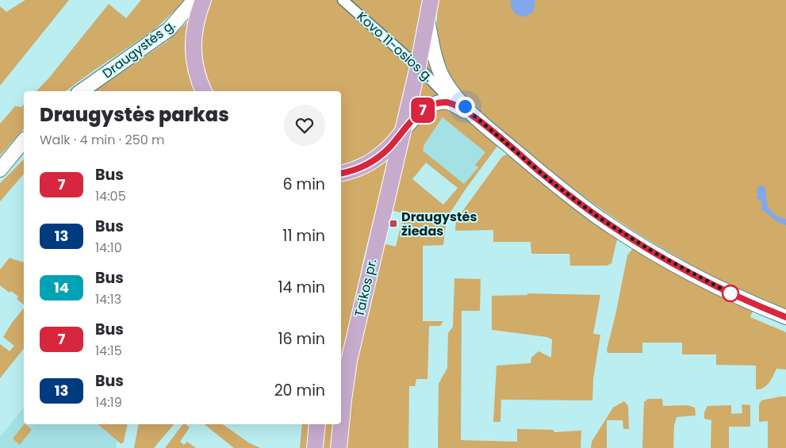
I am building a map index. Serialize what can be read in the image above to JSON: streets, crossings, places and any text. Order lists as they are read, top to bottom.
{
  "streets": {
    "main road": ["Kovo 11-osios g.", "Draugystės g.", "Taikos pr."]
  },
  "places": {
    "transit": ["Draugystės žiedas"]
  },
  "lines": ["bus line 7"],
  "page": {
    "on_map": "7",
    "heading": ["Draugystės parkas", "Walk · 4 min · 250 m"],
    "list": [
      {
        "mark": "7",
        "name": "Bus",
        "note": "14:05",
        "value": "6 min"
      },
      {
        "mark": "13",
        "name": "Bus",
        "note": "14:10",
        "value": "11 min"
      },
      {
        "mark": "14",
        "name": "Bus",
        "note": "14:13",
        "value": "14 min"
      },
      {
        "mark": "7",
        "name": "Bus",
        "note": "14:15",
        "value": "16 min"
      },
      {
        "mark": "13",
        "name": "Bus",
        "note": "14:19",
        "value": "20 min"
      }
    ]
  }
}
